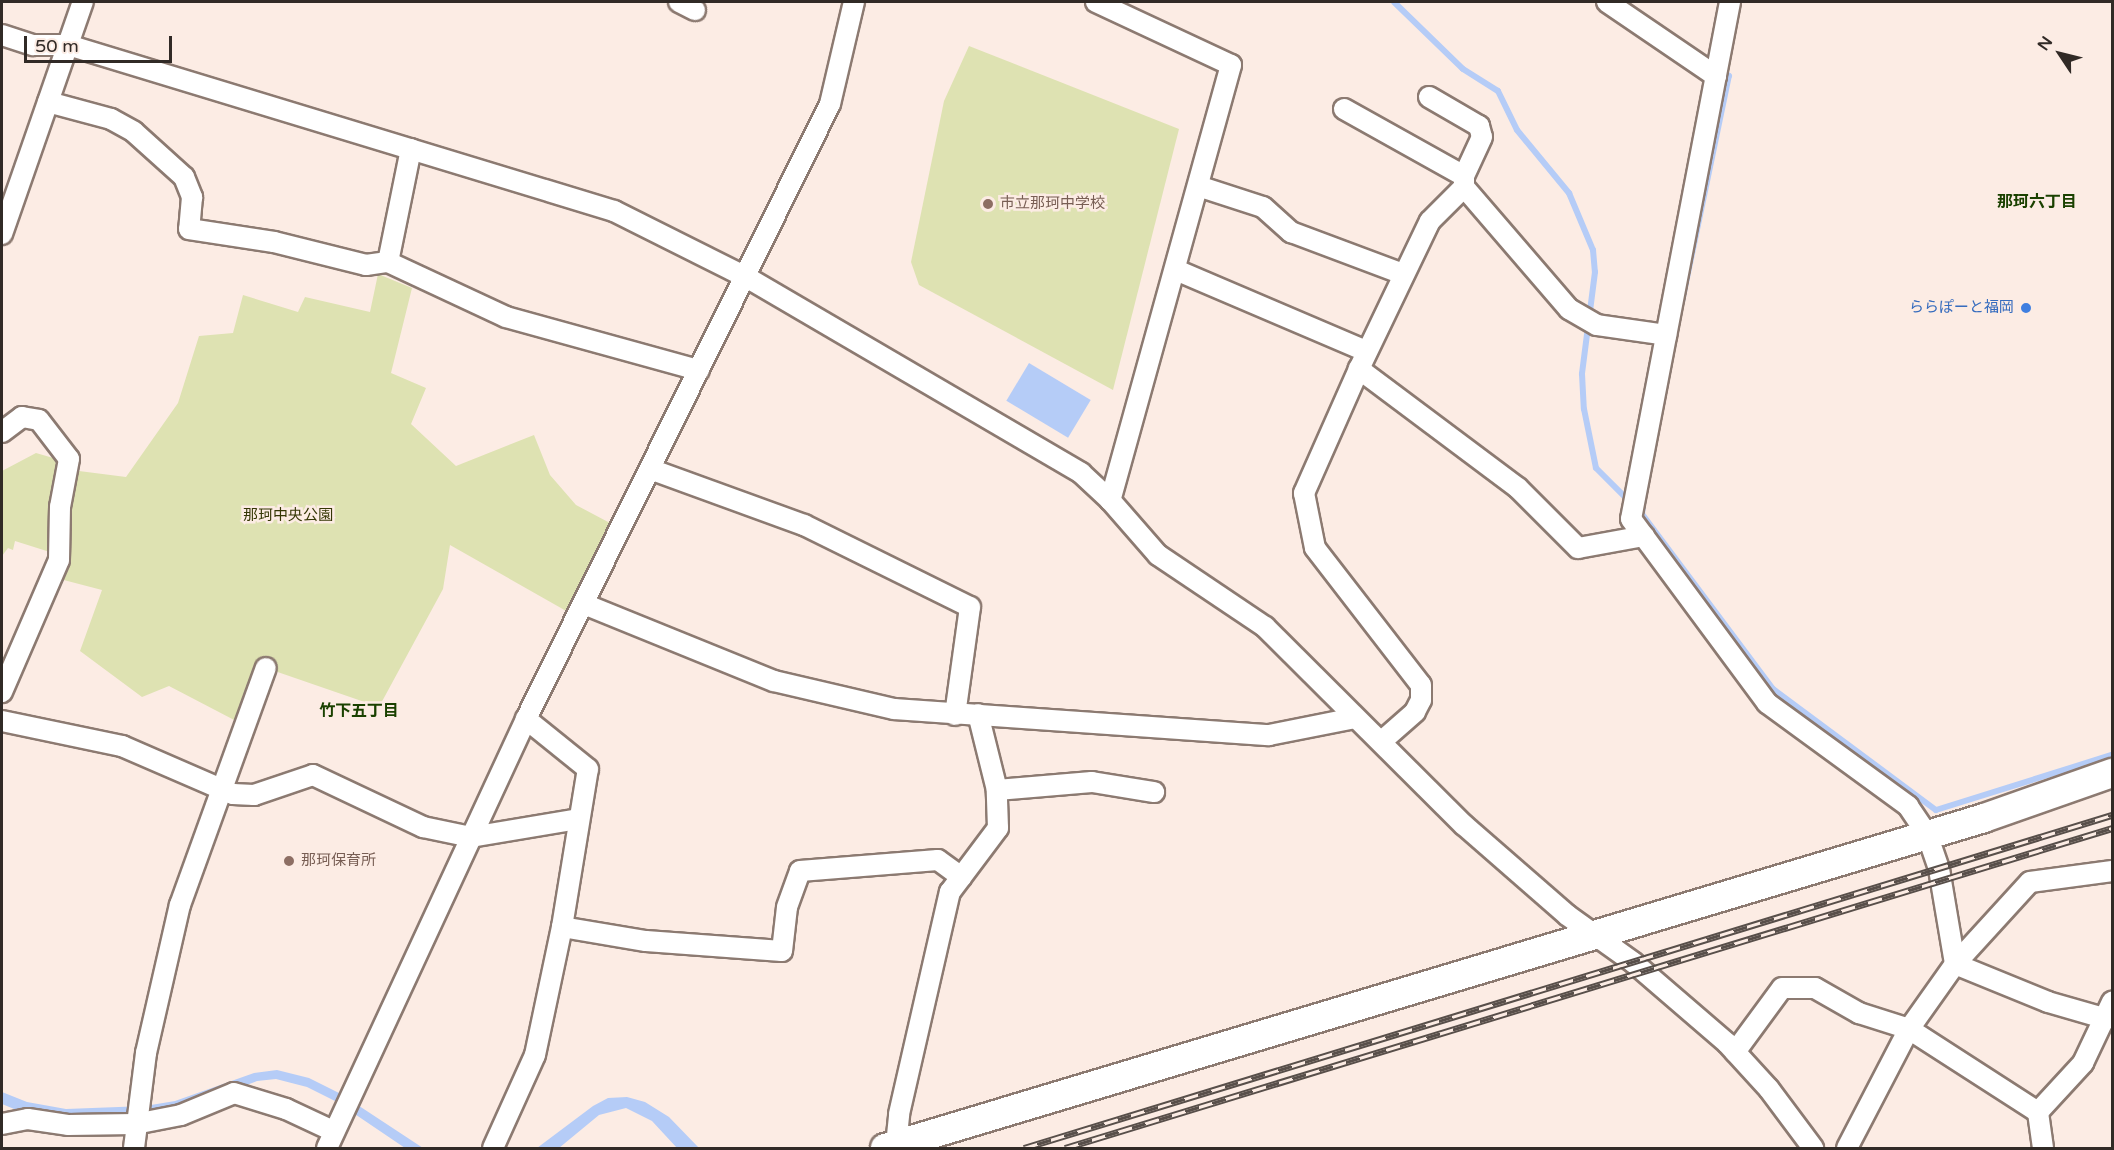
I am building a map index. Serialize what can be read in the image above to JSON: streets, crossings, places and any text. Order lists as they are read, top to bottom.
{
  "districts": ["那珂六丁目", "竹下五丁目"],
  "parks": ["那珂中央公園"],
  "places": ["市立那珂中学校", "ららぽーと福岡", "那珂保育所"],
  "scale_bar": "50 m",
  "north": "top left"
}
